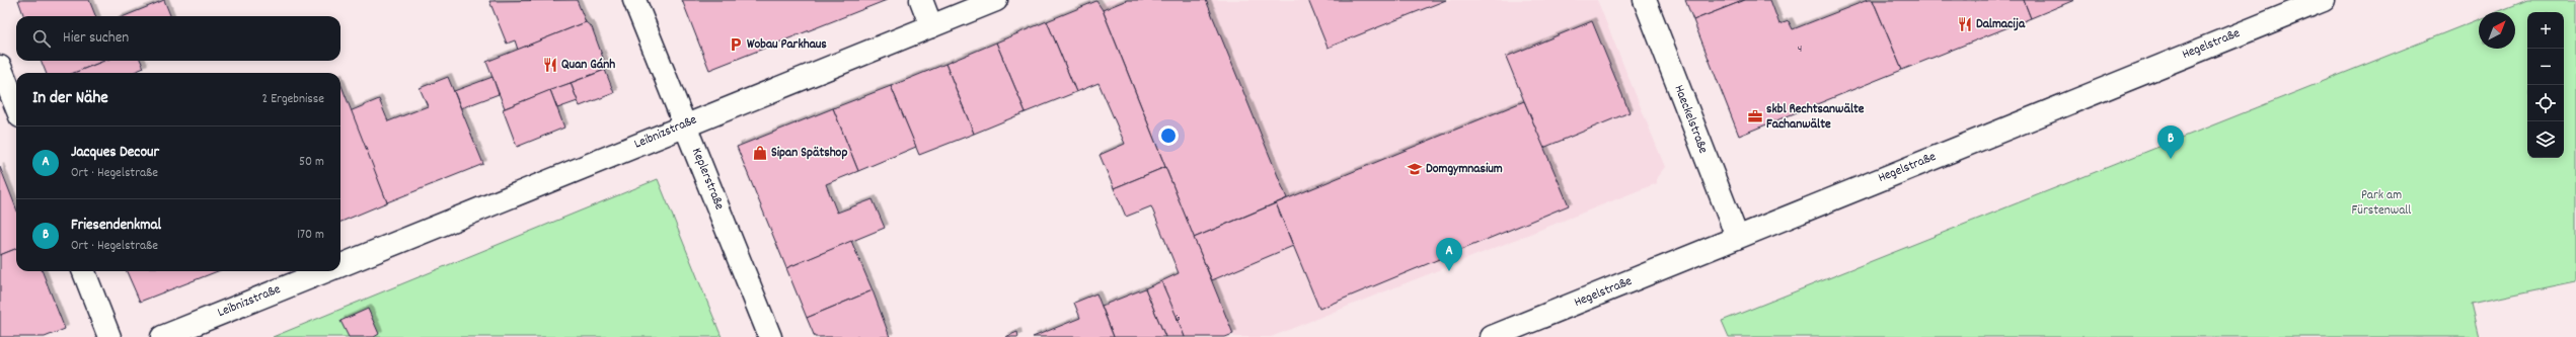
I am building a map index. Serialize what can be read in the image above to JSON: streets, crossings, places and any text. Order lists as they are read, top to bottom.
{
  "streets": {
    "street": [
      "Hegelstraße",
      "Haeckelstraße",
      "Leibnizstraße",
      "Keplerstraße"
    ]
  },
  "crossings": [
    ["Hegelstraße", "Haeckelstraße"],
    ["Leibnizstraße", "Keplerstraße"]
  ],
  "parks": ["Park am Fürstenwall"],
  "places": {
    "restaurant": ["Dalmacija", "Quan Gánh"],
    "parking": ["Wobau Parkhaus"],
    "office": ["skbl Rechtsanwälte Fachanwälte"],
    "shop": ["Sipan Spätshop"],
    "school or university": ["Domgymnasium"]
  },
  "house_numbers": ["4", "6"],
  "north": "top right",
  "page": {
    "map_buttons": ["+", "−"],
    "search": "Hier suchen",
    "heading": ["In der Nähe", "2 Ergebnisse"],
    "pins": ["B", "A"],
    "list": [
      {
        "mark": "A",
        "name": "Jacques Decour",
        "note": "Ort · Hegelstraße",
        "value": "50 m"
      },
      {
        "mark": "B",
        "name": "Friesendenkmal",
        "note": "Ort · Hegelstraße",
        "value": "170 m"
      }
    ]
  }
}
